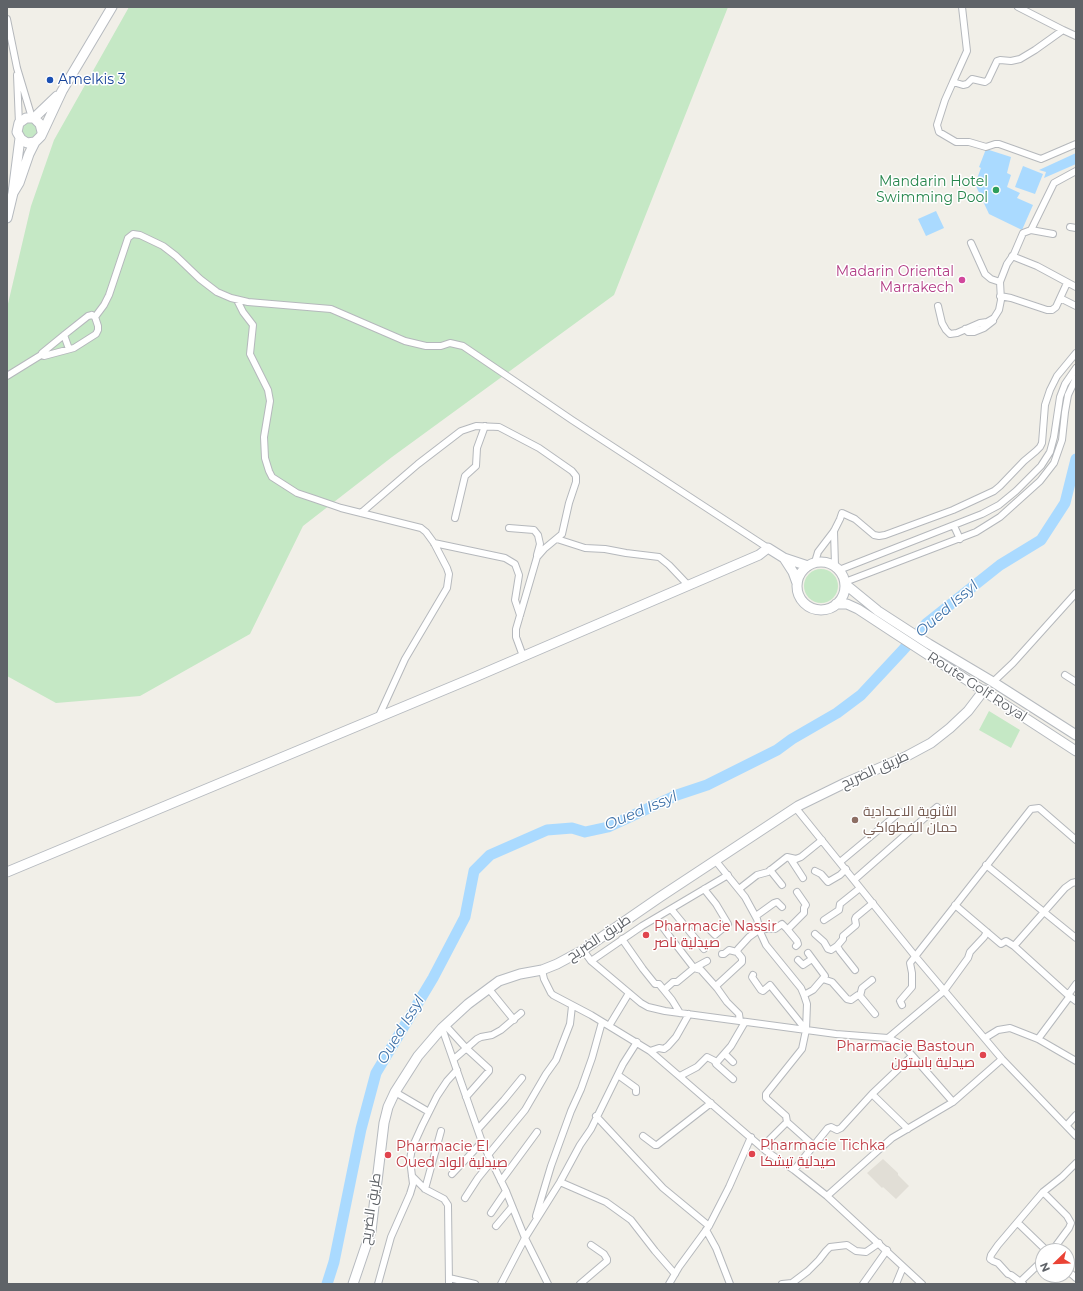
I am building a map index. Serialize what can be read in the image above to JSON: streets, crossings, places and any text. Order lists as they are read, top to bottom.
{
  "streets": {
    "street": ["Route Golf Royal", "طريق الضريح"]
  },
  "crossings": [
    ["Route Golf Royal", "طريق الضريح"]
  ],
  "water": ["Oued Issyl"],
  "places": [
    "Amelkis 3",
    "Mandarin Hotel Swimming Pool",
    "Madarin Oriental Marrakech",
    "الثانوية الاعدادية حمان الفطواكي",
    "Pharmacie Nassir صيدلية ناصر",
    "Pharmacie Bastoun صيدلية باستون",
    "Pharmacie Tichka صيدلية تيشكا",
    "Pharmacie El Oued صيدلية الواد"
  ],
  "north": "bottom left"
}
